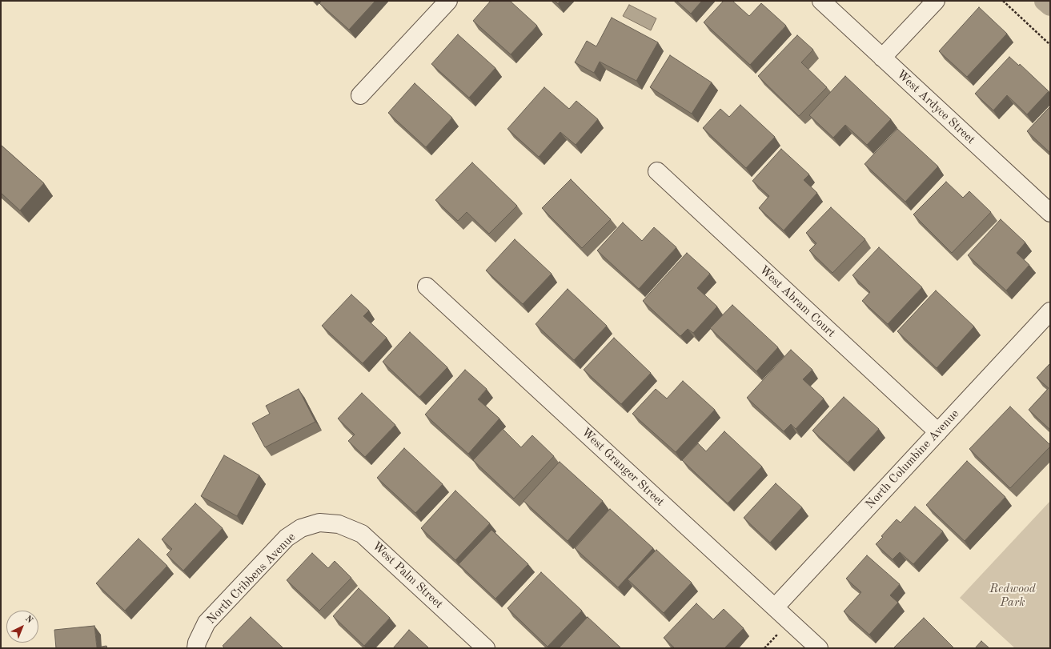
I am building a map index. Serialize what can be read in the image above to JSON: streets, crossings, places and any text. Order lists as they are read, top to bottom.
{
  "streets": {
    "street": [
      "West Ardyce Street",
      "West Abram Court",
      "North Columbine Avenue",
      "West Granger Street",
      "West Palm Street",
      "North Cribbens Avenue"
    ]
  },
  "crossings": [
    ["West Abram Court", "North Columbine Avenue"],
    ["North Columbine Avenue", "West Granger Street"],
    ["West Palm Street", "North Cribbens Avenue"]
  ],
  "parks": ["Redwood Park"],
  "north": "top right"
}
